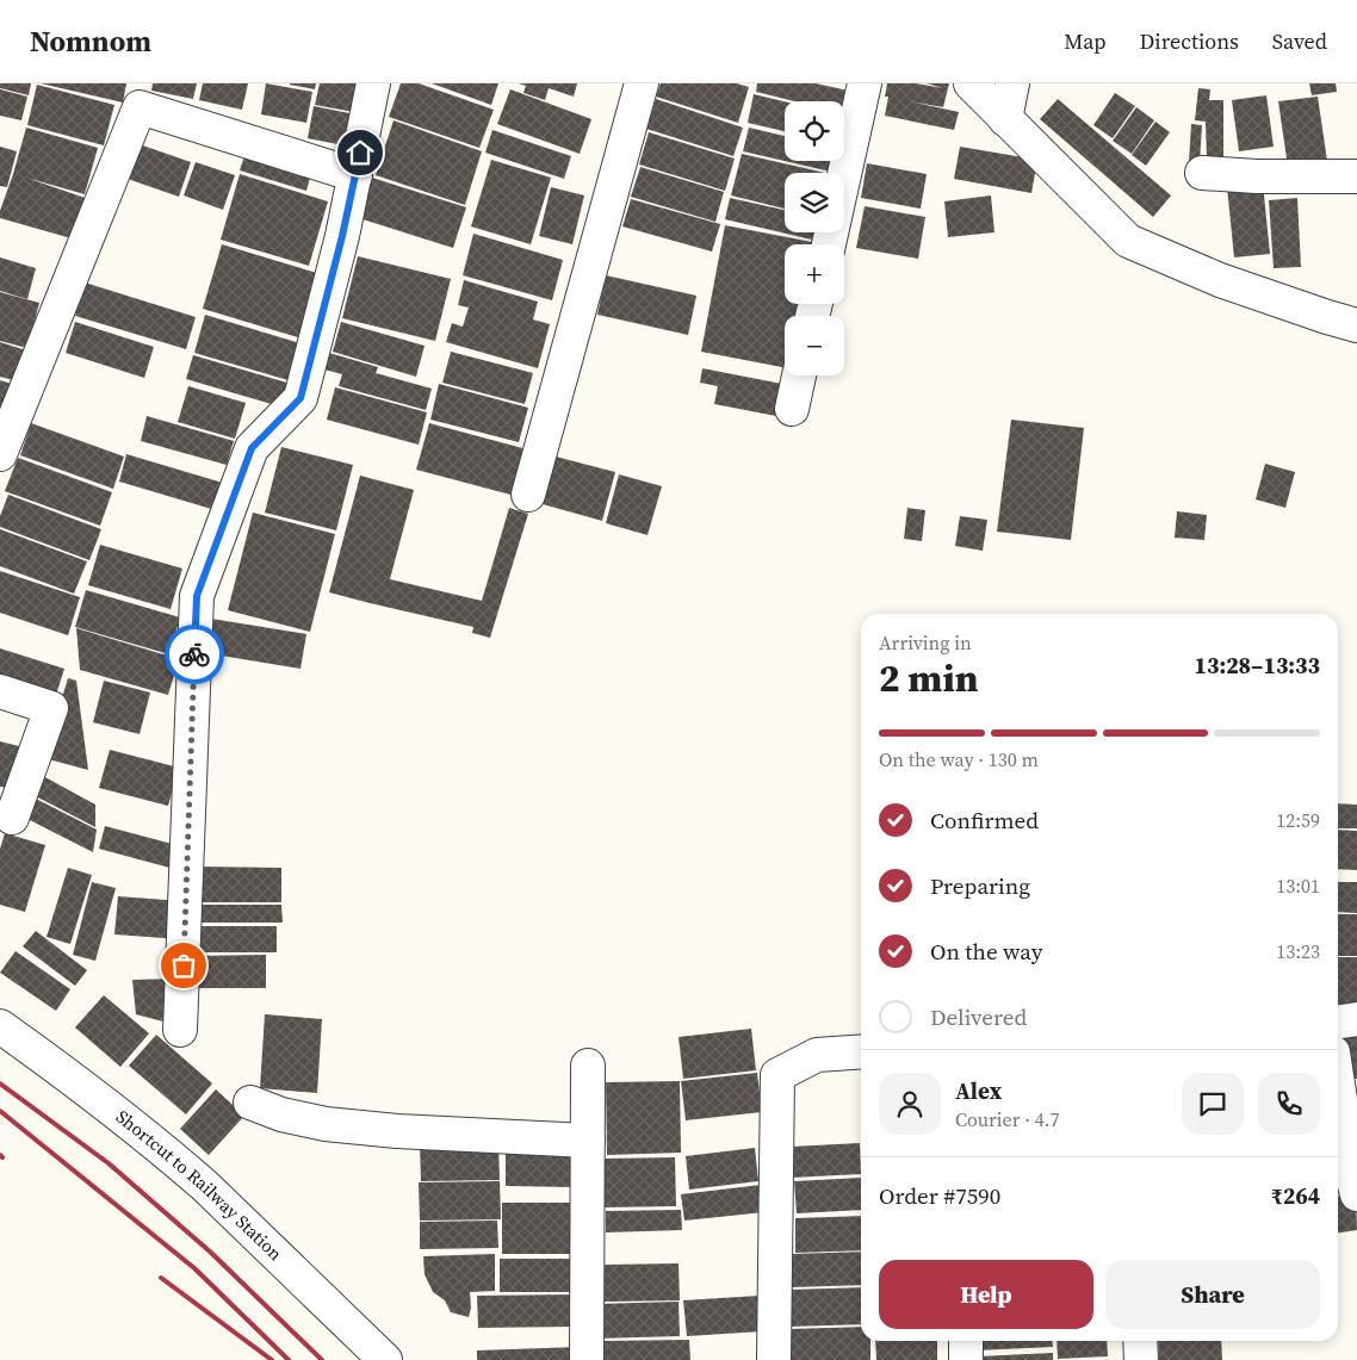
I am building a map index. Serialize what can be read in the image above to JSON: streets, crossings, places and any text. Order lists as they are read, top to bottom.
{
  "streets": {
    "street": ["Shortcut to Railway Station"]
  },
  "page": {
    "header": "Nomnom",
    "nav": ["Map", "Directions", "Saved"],
    "map_buttons": ["+", "−"],
    "heading": ["2 min", "Arriving in", "13:28–13:33"],
    "panel": [
      "Alex",
      "Courier · 4.7",
      "Order #7590",
      "₹264"
    ],
    "bar": "On the way · 130 m",
    "list": [
      ["Confirmed", "12:59"],
      ["Preparing", "13:01"],
      ["On the way", "13:23"],
      "Delivered"
    ],
    "buttons": ["Help", "Share"]
  }
}
